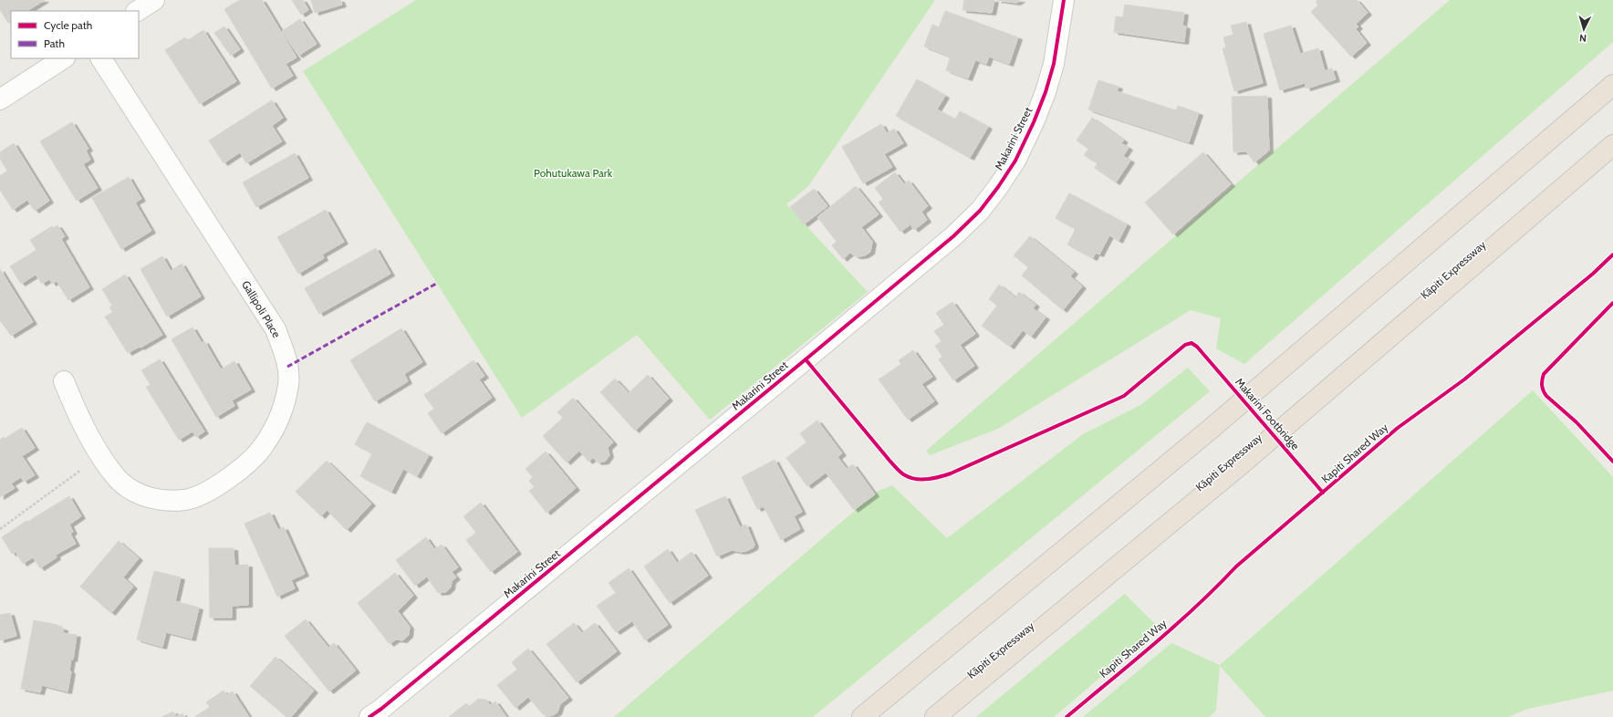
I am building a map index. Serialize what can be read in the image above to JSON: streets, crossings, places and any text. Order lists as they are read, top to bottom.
{
  "streets": {
    "highway": ["Kāpiti Expressway"],
    "street": ["Makarini Street", "Gallipoli Place"],
    "cycle path": ["Makarini Footbridge", "Kapiti Shared Way"]
  },
  "parks": ["Pohutukawa Park"],
  "legend": ["Cycle path", "Path"],
  "north": "bottom"
}
